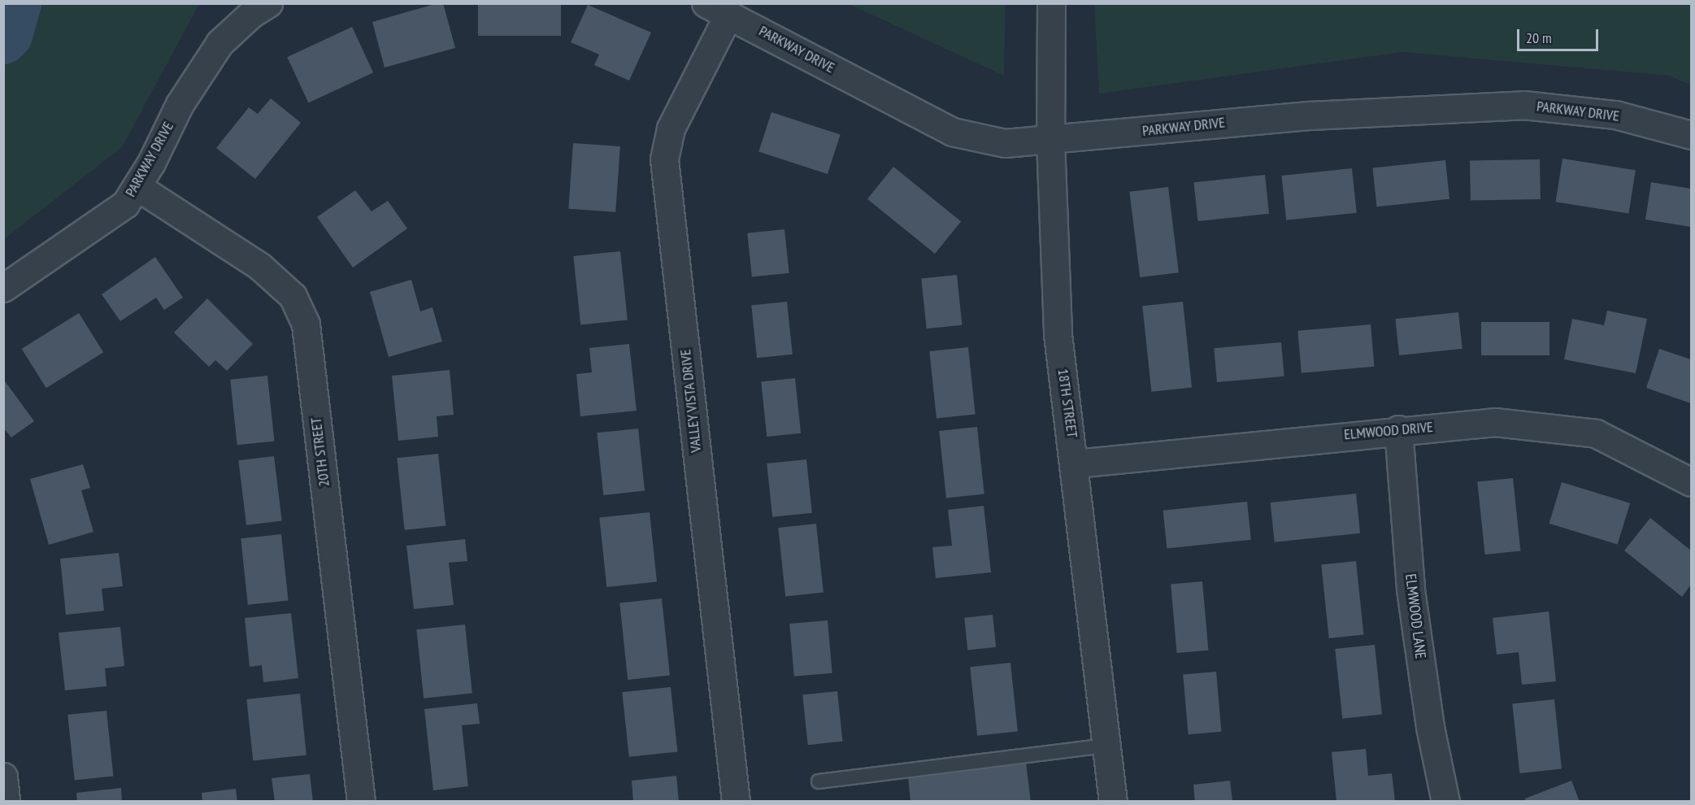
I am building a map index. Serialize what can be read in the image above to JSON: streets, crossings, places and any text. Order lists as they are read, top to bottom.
{
  "streets": {
    "street": [
      "PARKWAY DRIVE",
      "VALLEY VISTA DRIVE",
      "18TH STREET",
      "ELMWOOD DRIVE",
      "20TH STREET",
      "ELMWOOD LANE"
    ]
  },
  "crossings": [
    ["PARKWAY DRIVE", "VALLEY VISTA DRIVE"],
    ["PARKWAY DRIVE", "18TH STREET"],
    ["PARKWAY DRIVE", "20TH STREET"],
    ["18TH STREET", "ELMWOOD DRIVE"],
    ["ELMWOOD DRIVE", "ELMWOOD LANE"]
  ],
  "scale_bar": "20 m"
}
